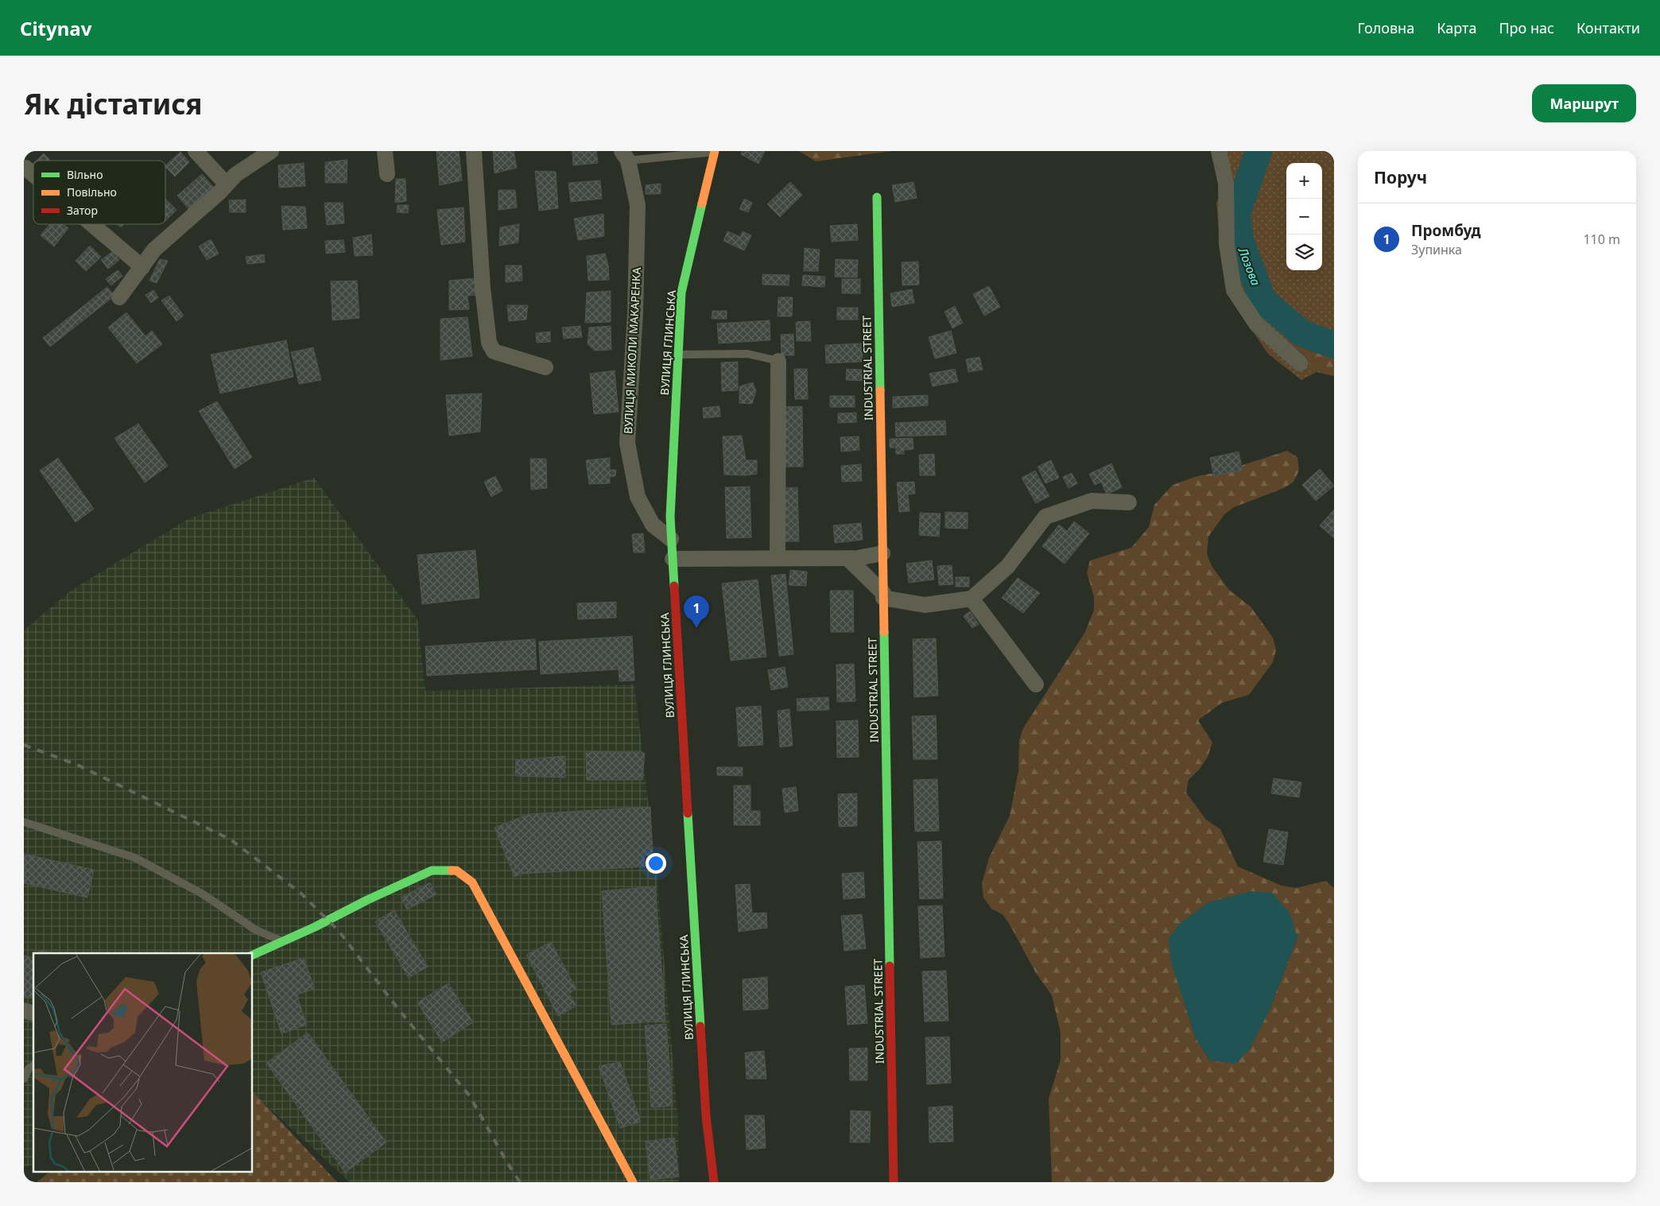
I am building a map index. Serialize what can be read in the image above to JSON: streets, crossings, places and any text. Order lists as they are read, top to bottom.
{
  "streets": {
    "street": ["ВУЛИЦЯ ГЛИНСЬКА", "ВУЛИЦЯ МИКОЛИ МАКАРЕНКА", "INDUSTRIAL STREET"]
  },
  "crossings": [
    ["ВУЛИЦЯ ГЛИНСЬКА", "ВУЛИЦЯ МИКОЛИ МАКАРЕНКА"]
  ],
  "water": ["Лозова"],
  "legend": ["Вільно", "Повільно", "Затор"],
  "page": {
    "header": "Citynav",
    "nav": [
      "Головна",
      "Карта",
      "Про нас",
      "Контакти"
    ],
    "buttons": "Маршрут",
    "title": "Як дістатися",
    "heading": "Поруч",
    "map_buttons": ["+", "−"],
    "list": [
      {
        "mark": "1",
        "name": "Промбуд",
        "note": "Зупинка",
        "value": "110 m"
      }
    ],
    "pins": "1"
  }
}
